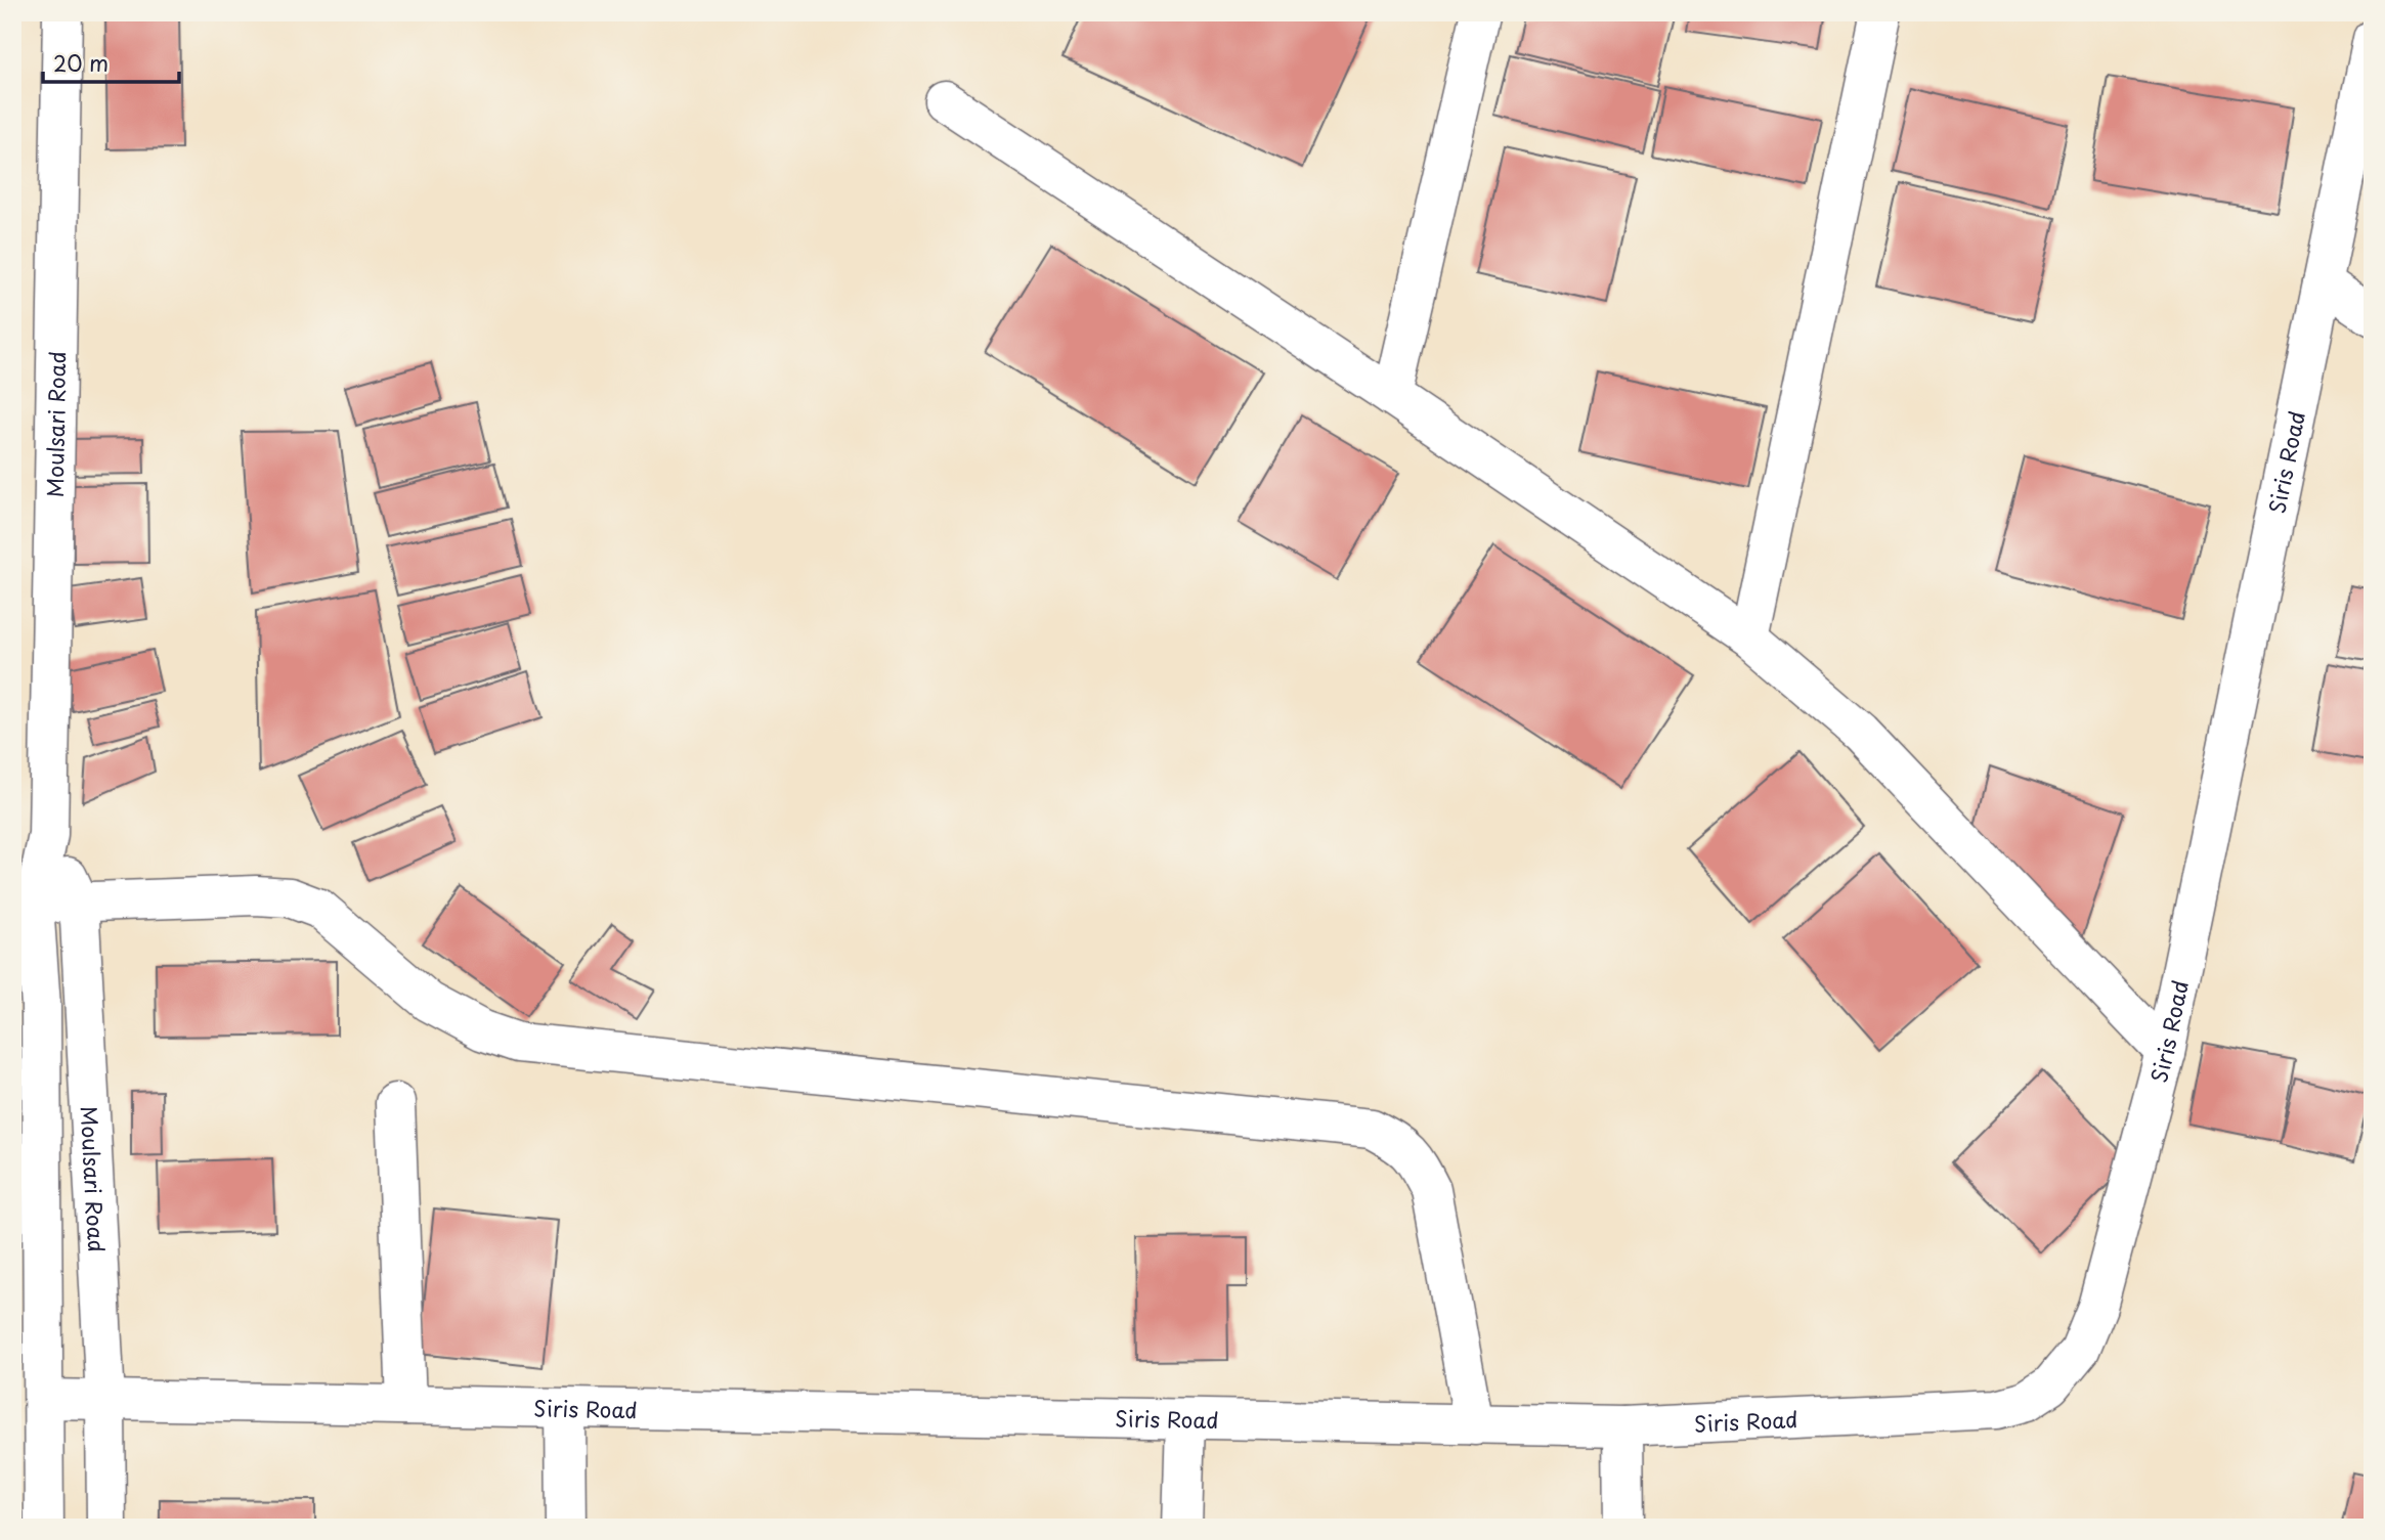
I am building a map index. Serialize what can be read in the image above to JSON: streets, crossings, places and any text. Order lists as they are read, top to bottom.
{
  "streets": {
    "street": ["Moulsari Road", "Siris Road"]
  },
  "crossings": [
    ["Moulsari Road", "Siris Road"]
  ],
  "scale_bar": "20 m"
}
